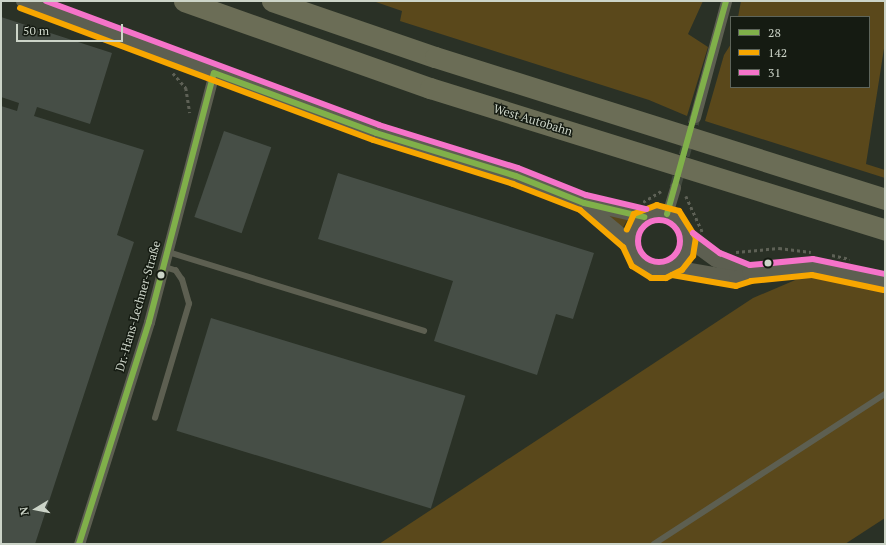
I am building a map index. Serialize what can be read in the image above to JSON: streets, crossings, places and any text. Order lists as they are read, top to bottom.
{
  "streets": {
    "highway": ["West Autobahn"],
    "street": ["Dr.-Hans-Lechner-Straße"]
  },
  "lines": ["transit line 28", "transit line 31", "transit line 142"],
  "legend": ["28", "142", "31"],
  "scale_bar": "50 m",
  "north": "left"
}
